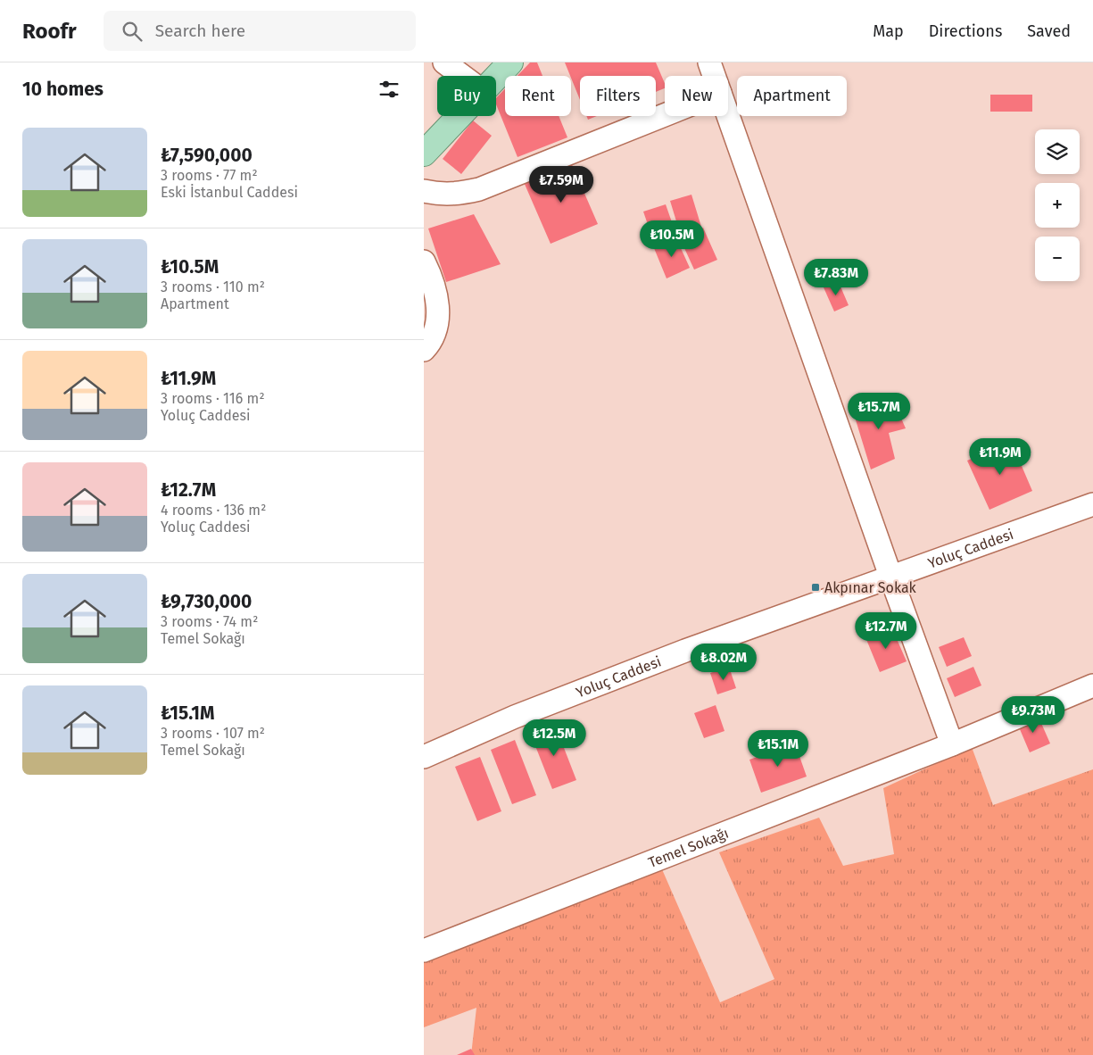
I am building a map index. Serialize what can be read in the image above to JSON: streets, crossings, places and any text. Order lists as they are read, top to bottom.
{
  "streets": {
    "street": ["Yoluç Caddesi", "Temel Sokağı"]
  },
  "places": {
    "transit": ["Akpınar Sokak"]
  },
  "page": {
    "header": "Roofr",
    "search": "Search here",
    "nav": ["Map", "Directions", "Saved"],
    "heading": "10 homes",
    "chip": [
      "Buy",
      "Rent",
      "Filters",
      "New",
      "Apartment"
    ],
    "list": [
      {
        "name": "₺7,590,000",
        "note": "3 rooms · 77 m² · Eski İstanbul Caddesi"
      },
      {
        "name": "₺10.5M",
        "note": "3 rooms · 110 m² · Apartment"
      },
      {
        "name": "₺11.9M",
        "note": "3 rooms · 116 m² · Yoluç Caddesi"
      },
      {
        "name": "₺12.7M",
        "note": "4 rooms · 136 m² · Yoluç Caddesi"
      },
      {
        "name": "₺9,730,000",
        "note": "3 rooms · 74 m² · Temel Sokağı"
      },
      {
        "name": "₺15.1M",
        "note": "3 rooms · 107 m² · Temel Sokağı"
      }
    ],
    "map_buttons": ["+", "−"],
    "price": [
      "₺7.59M",
      "₺10.5M",
      "₺7.83M",
      "₺15.7M",
      "₺11.9M",
      "₺12.7M",
      "₺8.02M",
      "₺9.73M",
      "₺12.5M",
      "₺15.1M"
    ]
  }
}
